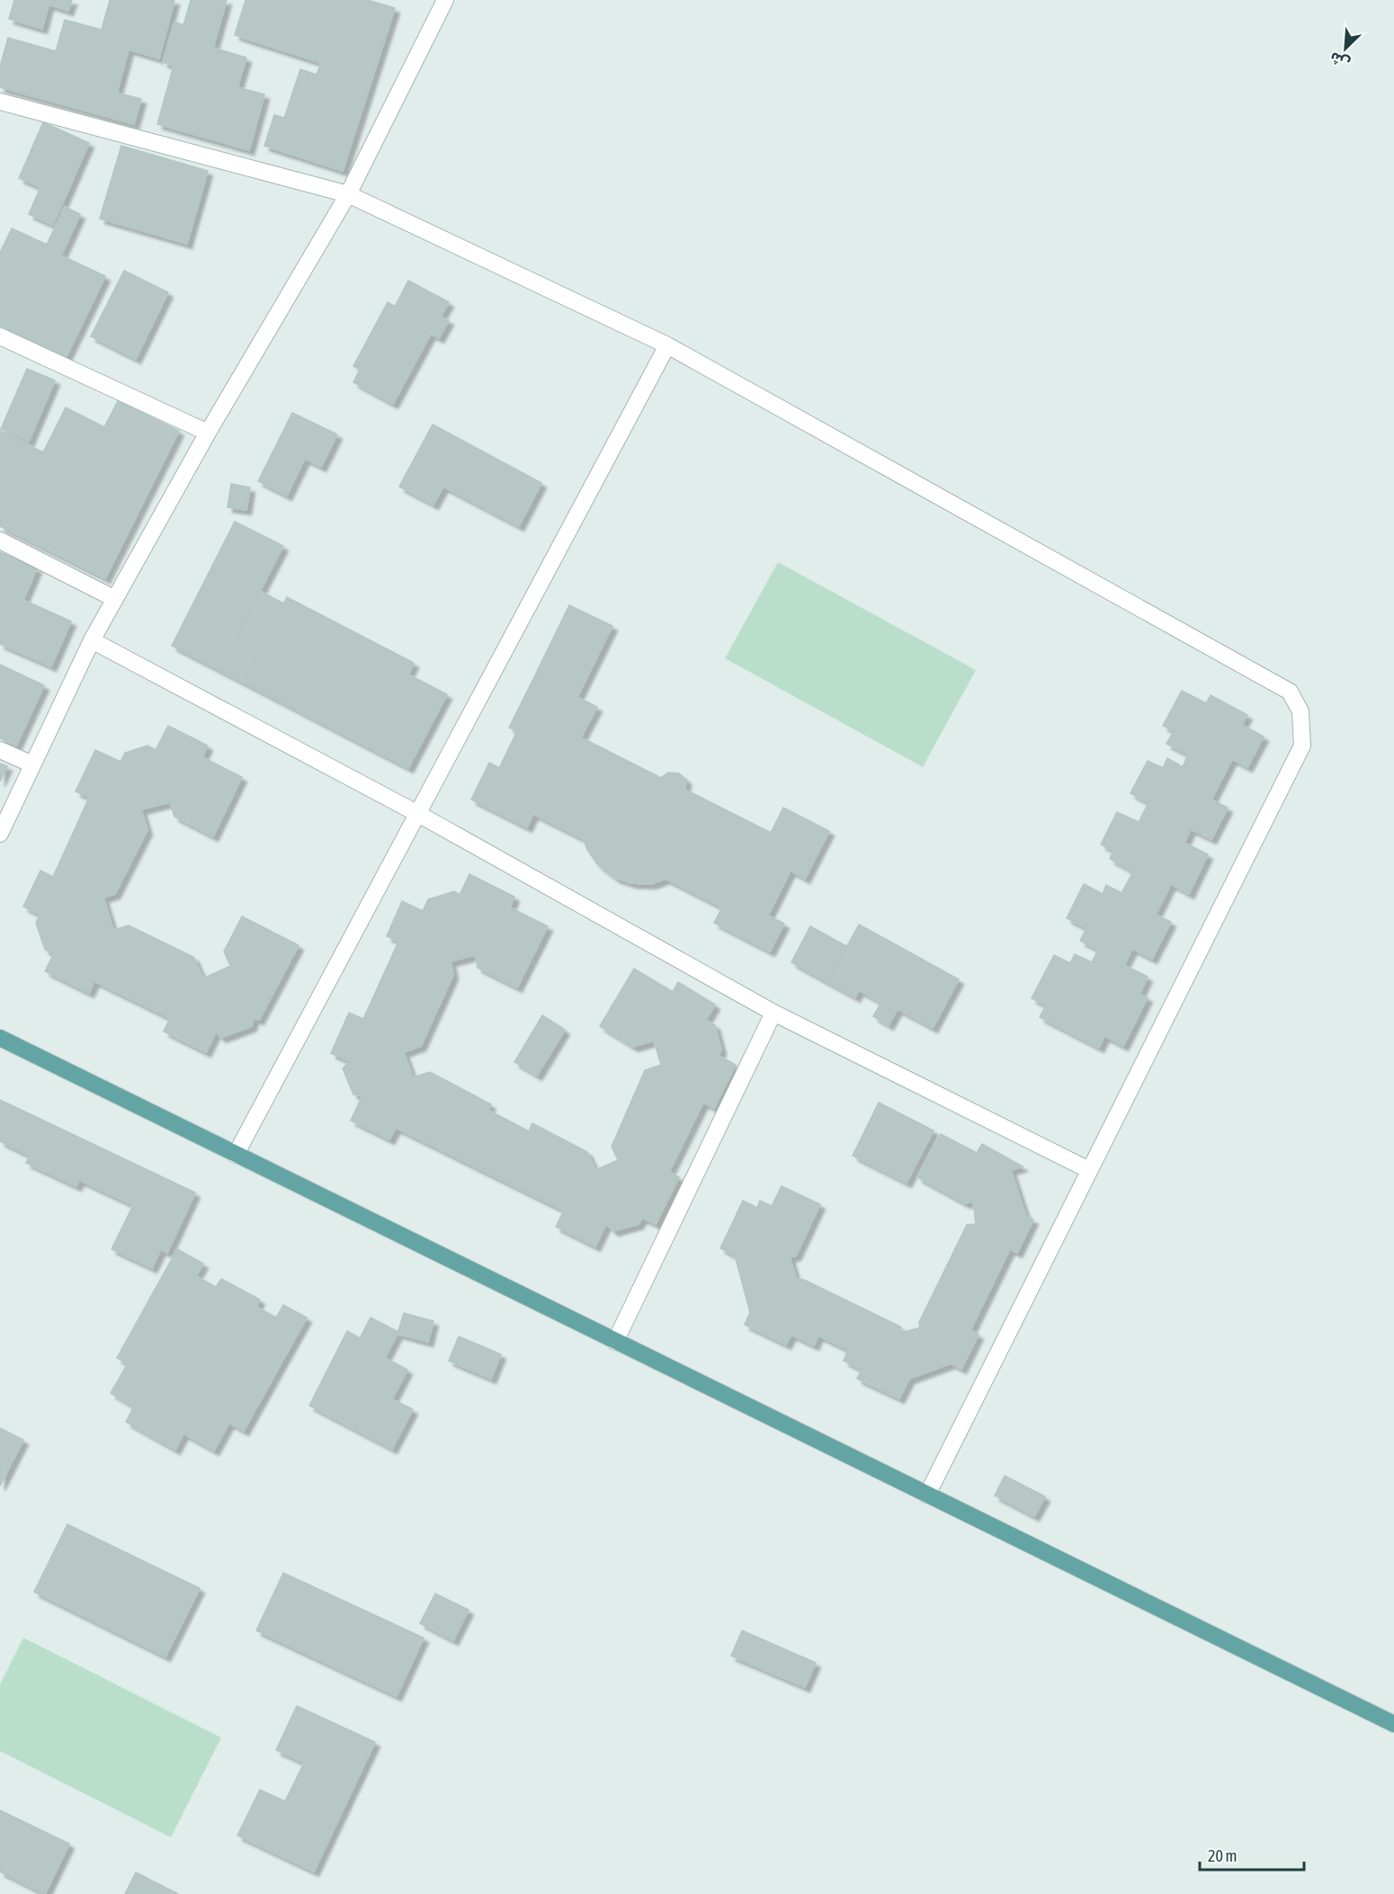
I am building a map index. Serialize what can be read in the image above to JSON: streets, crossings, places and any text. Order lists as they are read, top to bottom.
{
  "scale_bar": "20 m",
  "north": "bottom left"
}
